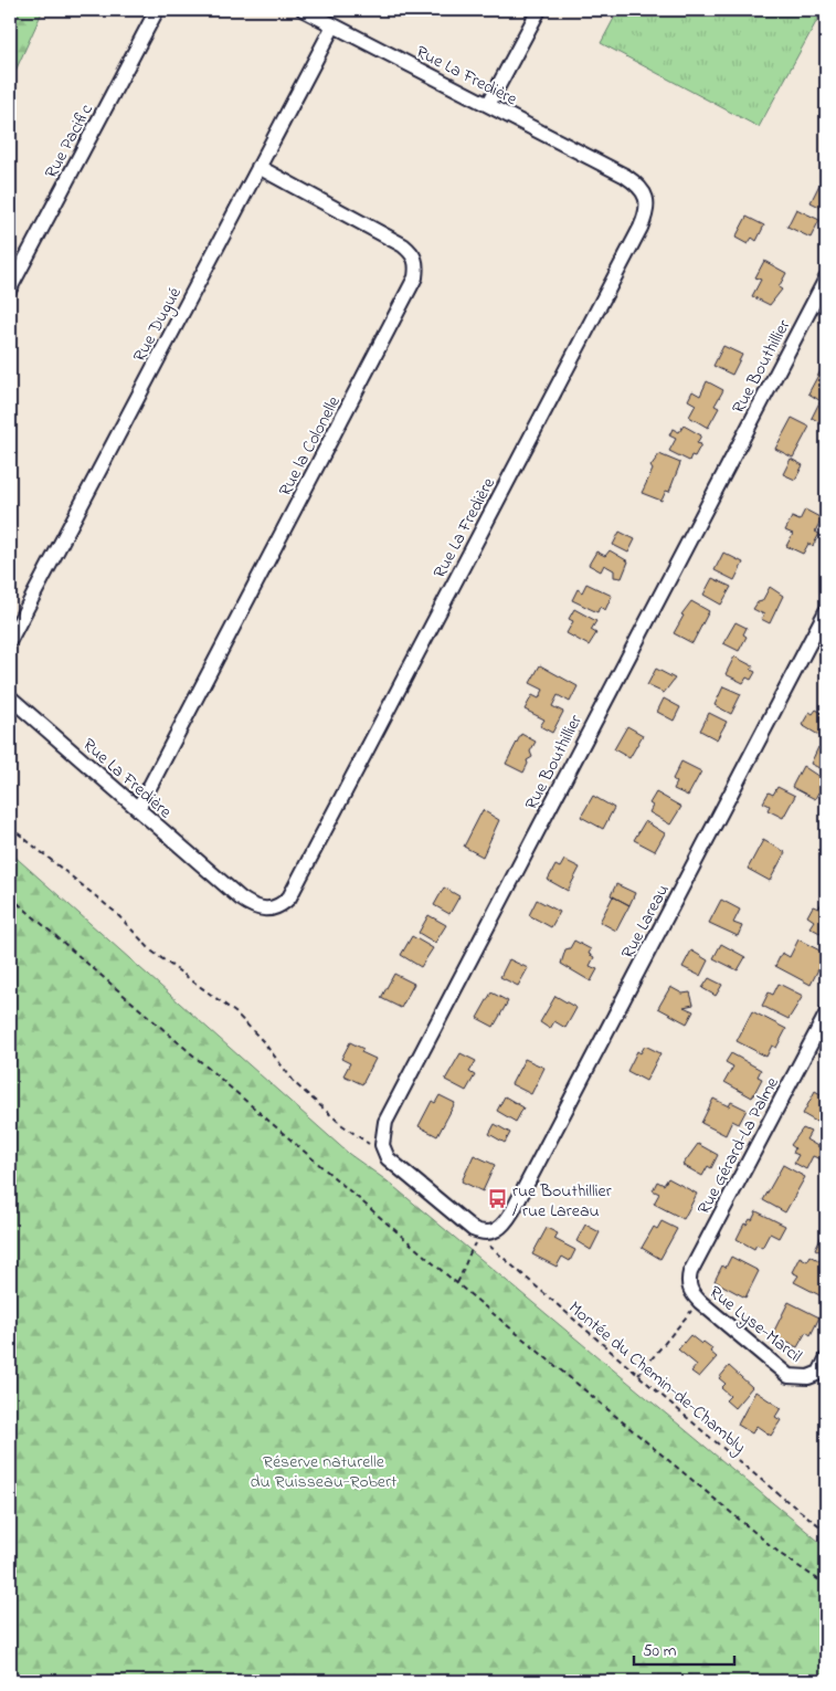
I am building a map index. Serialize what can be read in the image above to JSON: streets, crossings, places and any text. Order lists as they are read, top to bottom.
{
  "streets": {
    "street": [
      "Rue La Fredière",
      "Rue Pacific",
      "Rue Dugué",
      "Rue Bouthillier",
      "Rue la Colonelle",
      "Rue Lareau",
      "Rue Gérard-La Palme",
      "Rue Lyse-Marcil"
    ],
    "path": ["Montée du Chemin-de-Chambly"]
  },
  "crossings": [
    ["Rue La Fredière", "Rue Dugué"],
    ["Rue La Fredière", "Rue la Colonelle"],
    ["Rue Dugué", "Rue la Colonelle"],
    ["Rue Lareau", "Montée du Chemin-de-Chambly"],
    ["Rue Gérard-La Palme", "Rue Lyse-Marcil"]
  ],
  "parks": ["Réserve naturelle du Ruisseau-Robert"],
  "places": {
    "bus stop": ["rue Bouthillier / rue Lareau"]
  },
  "scale_bar": "50 m"
}
